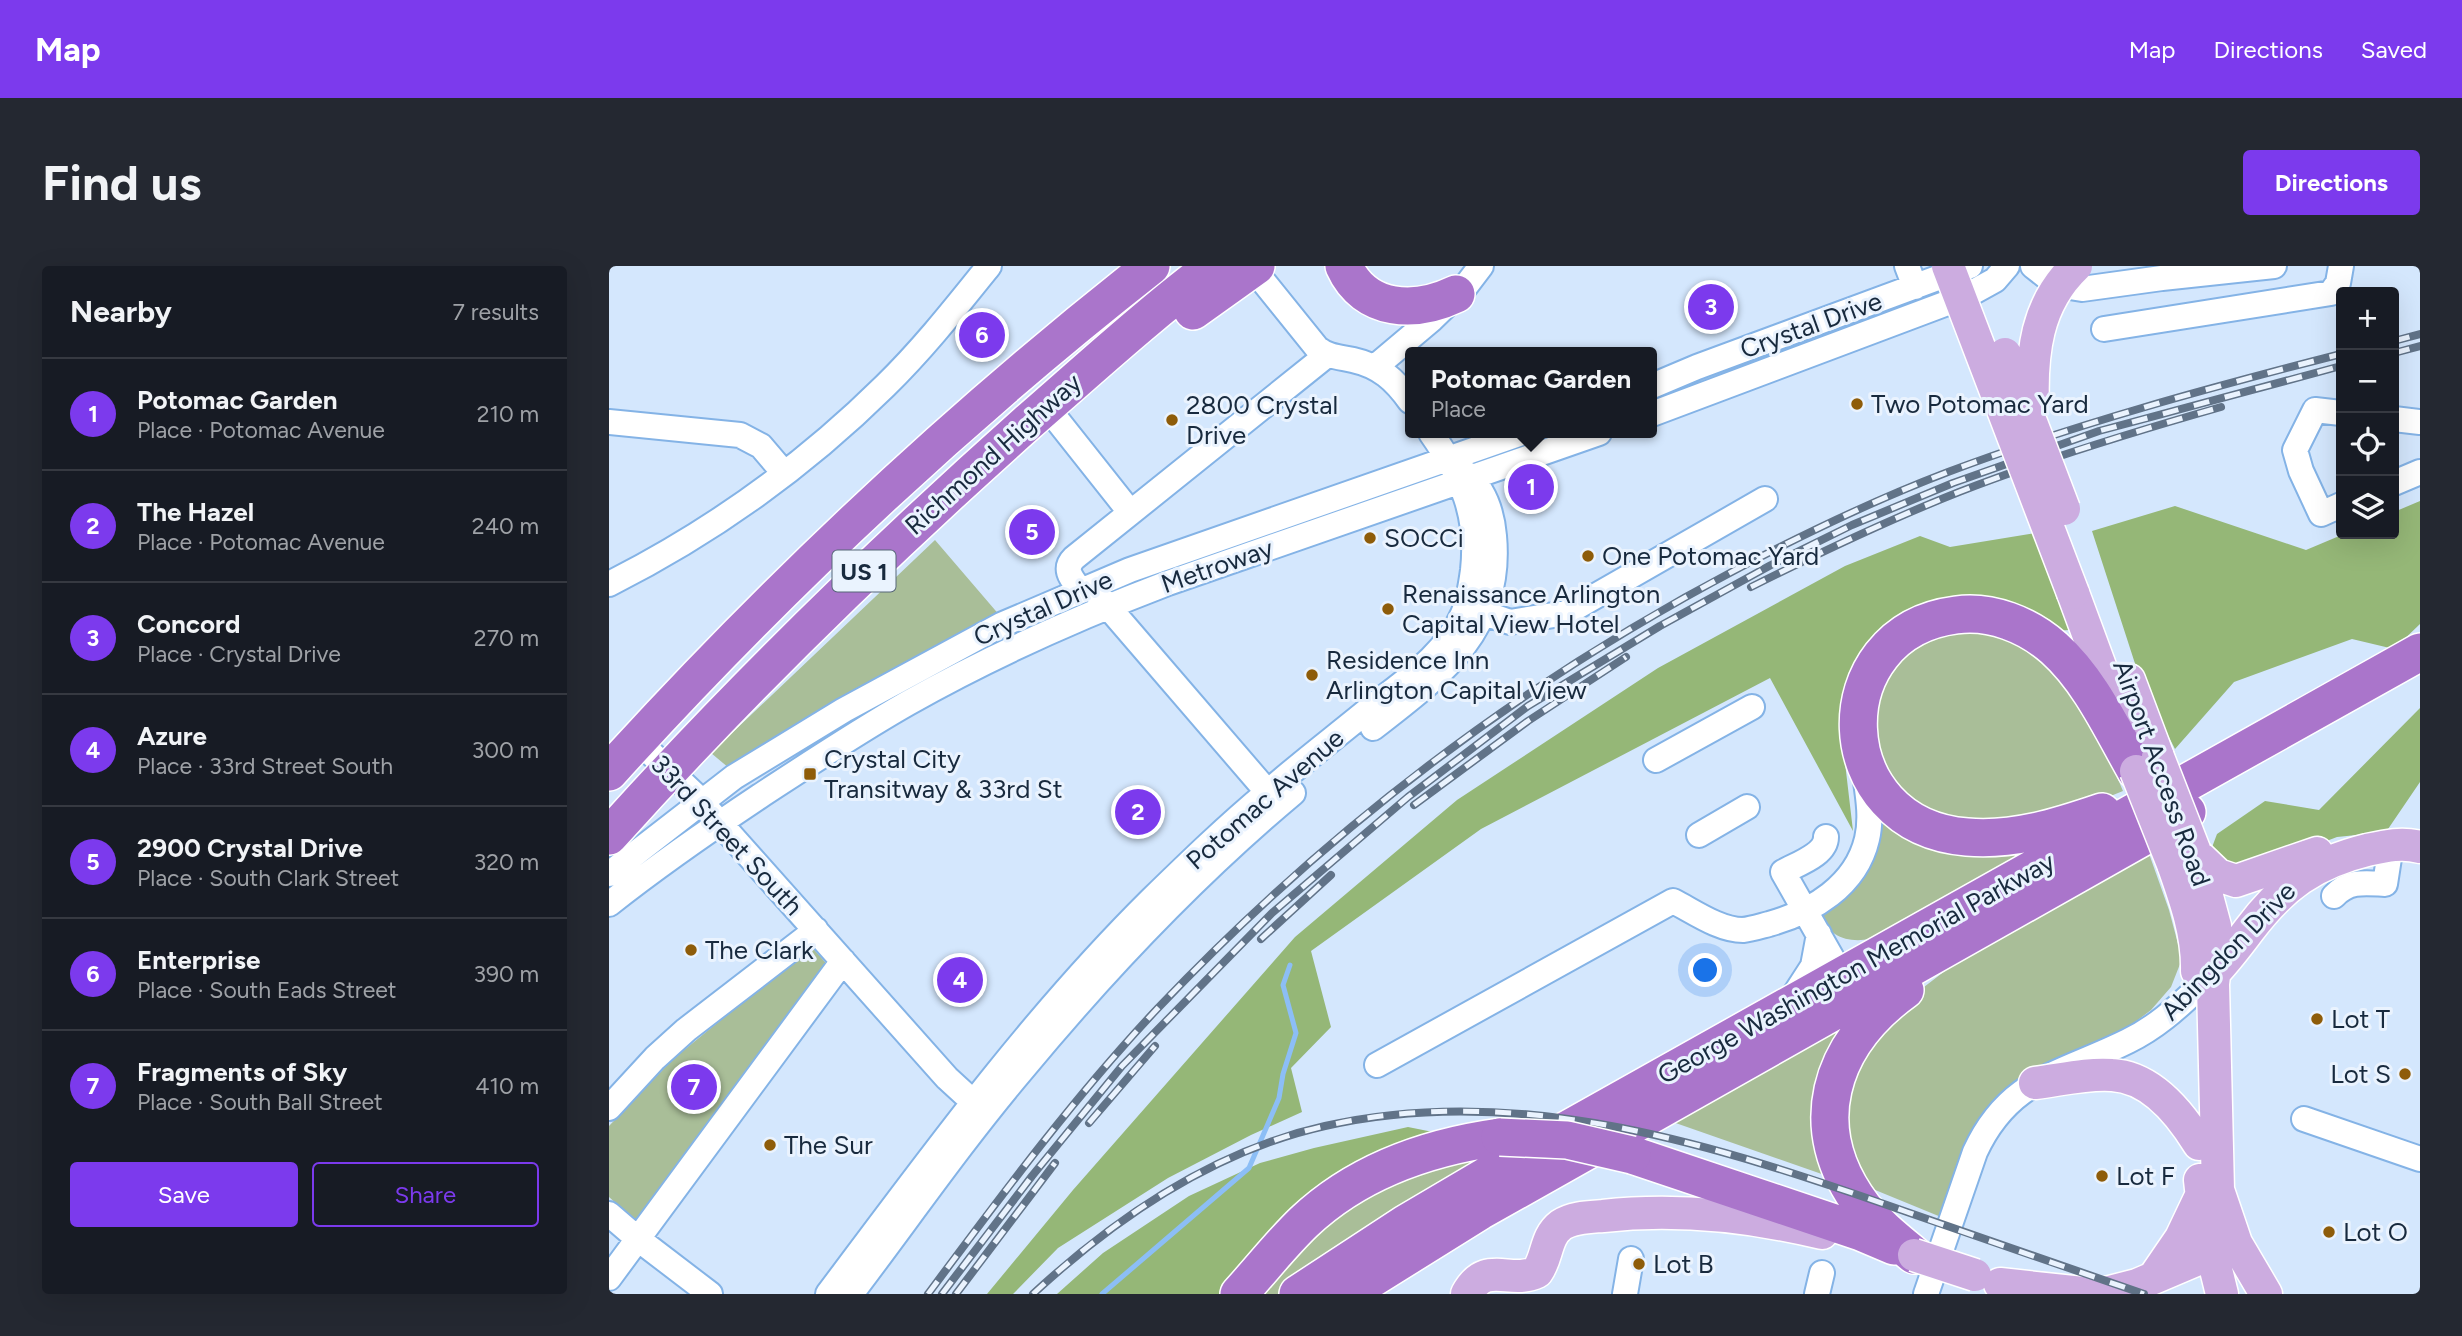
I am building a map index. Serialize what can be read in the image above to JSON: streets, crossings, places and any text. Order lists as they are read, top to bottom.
{
  "streets": {
    "highway": ["Richmond Highway", "US 1", "George Washington Memorial Parkway"],
    "main road": ["Airport Access Road", "Abingdon Drive"],
    "street": [
      "Crystal Drive",
      "Metroway",
      "Potomac Avenue",
      "33rd Street South"
    ]
  },
  "crossings": [
    ["Crystal Drive", "Airport Access Road"],
    ["Crystal Drive", "Potomac Avenue"],
    ["Crystal Drive", "33rd Street South"],
    ["Richmond Highway", "33rd Street South"],
    ["Metroway", "Potomac Avenue"],
    ["Metroway", "33rd Street South"],
    ["Airport Access Road", "Abingdon Drive"],
    ["Potomac Avenue", "33rd Street South"]
  ],
  "places": {
    "other": [
      "Two Potomac Yard",
      "2800 Crystal Drive",
      "SOCCi",
      "One Potomac Yard",
      "Renaissance Arlington Capital View Hotel",
      "Residence Inn Arlington Capital View",
      "The Clark",
      "Lot T",
      "Lot S",
      "The Sur",
      "Lot F",
      "Lot O",
      "Lot B"
    ],
    "transit": ["Crystal City Transitway & 33rd St"]
  },
  "page": {
    "header": "Map",
    "nav": ["Map", "Directions", "Saved"],
    "buttons": [
      "Directions",
      ["Save", "Share"]
    ],
    "title": "Find us",
    "heading": ["Nearby", "7 results"],
    "pins": [
      "3",
      "6",
      "1",
      "5",
      "2",
      "4",
      "7"
    ],
    "map_buttons": ["+", "−"],
    "popup": ["Potomac Garden", "Place"],
    "list": [
      {
        "mark": "1",
        "name": "Potomac Garden",
        "note": "Place · Potomac Avenue",
        "value": "210 m"
      },
      {
        "mark": "2",
        "name": "The Hazel",
        "note": "Place · Potomac Avenue",
        "value": "240 m"
      },
      {
        "mark": "3",
        "name": "Concord",
        "note": "Place · Crystal Drive",
        "value": "270 m"
      },
      {
        "mark": "4",
        "name": "Azure",
        "note": "Place · 33rd Street South",
        "value": "300 m"
      },
      {
        "mark": "5",
        "name": "2900 Crystal Drive",
        "note": "Place · South Clark Street",
        "value": "320 m"
      },
      {
        "mark": "6",
        "name": "Enterprise",
        "note": "Place · South Eads Street",
        "value": "390 m"
      },
      {
        "mark": "7",
        "name": "Fragments of Sky",
        "note": "Place · South Ball Street",
        "value": "410 m"
      }
    ]
  }
}
